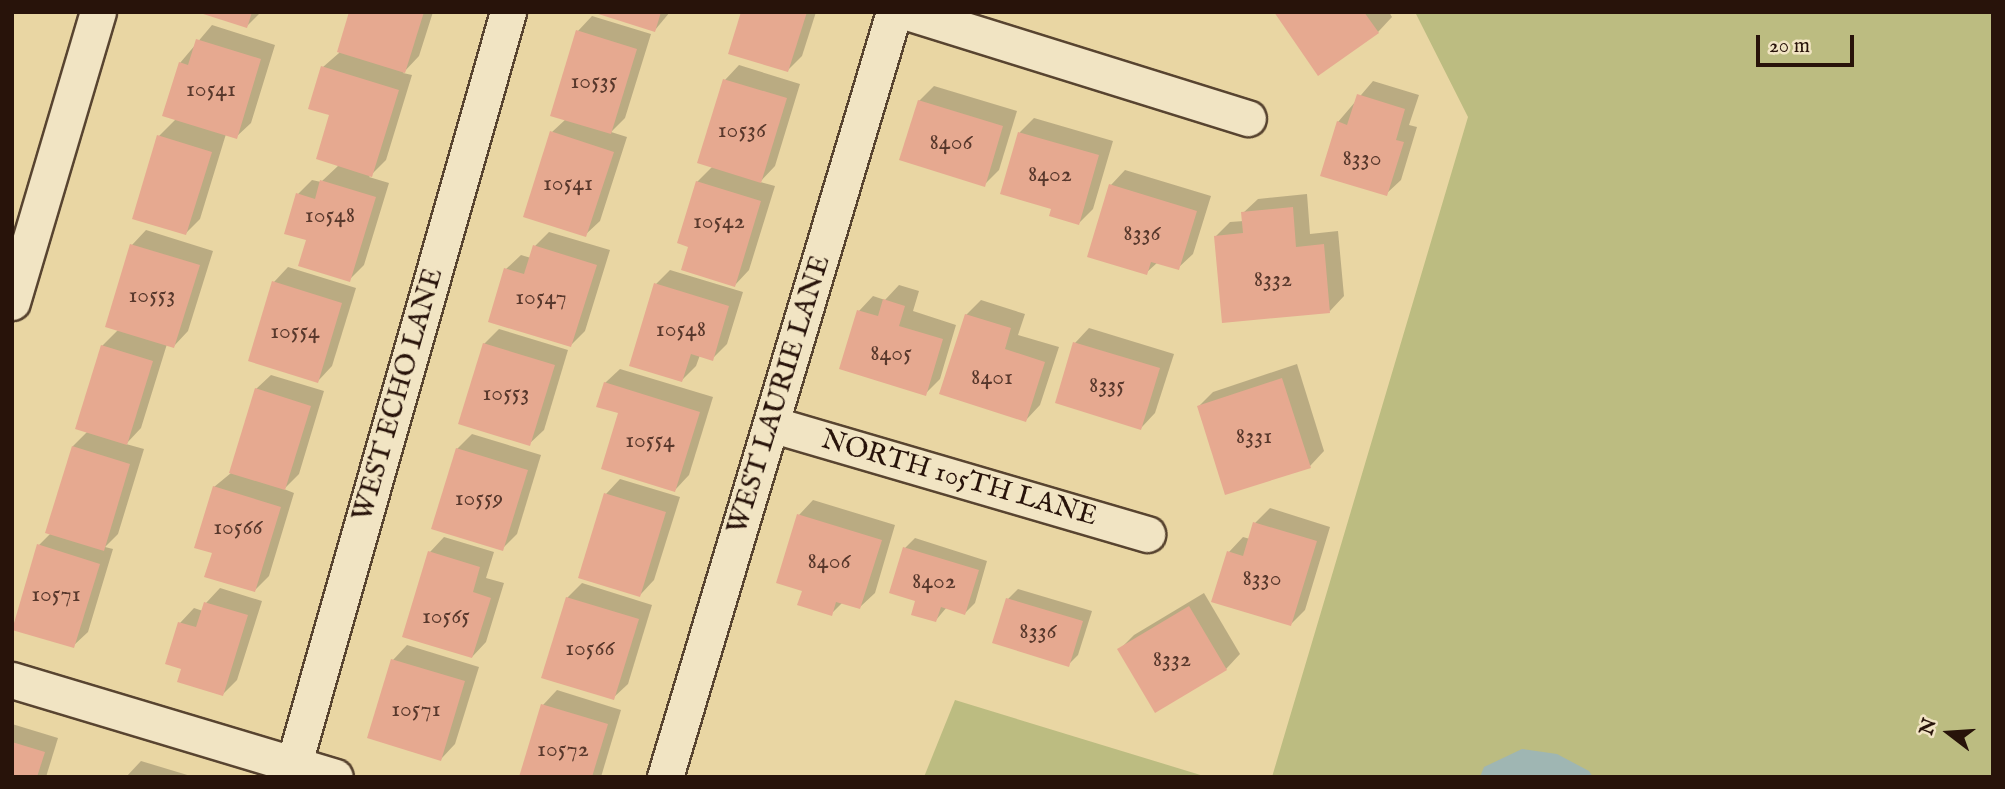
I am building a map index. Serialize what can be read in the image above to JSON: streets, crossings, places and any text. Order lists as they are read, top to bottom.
{
  "streets": {
    "street": ["WEST ECHO LANE", "WEST LAURIE LANE", "NORTH 105TH LANE"]
  },
  "crossings": [
    ["WEST LAURIE LANE", "NORTH 105TH LANE"]
  ],
  "house_numbers": [
    "10535",
    "10541",
    "10536",
    "8406",
    "8330",
    "8402",
    "10541",
    "10548",
    "10542",
    "8336",
    "8332",
    "10553",
    "10547",
    "10548",
    "10554",
    "8405",
    "8401",
    "8335",
    "10553",
    "8331",
    "10554",
    "10559",
    "10566",
    "8406",
    "8330",
    "8402",
    "10571",
    "10565",
    "8336",
    "10566",
    "8332",
    "10571",
    "10572"
  ],
  "scale_bar": "20 m",
  "north": "left"
}
